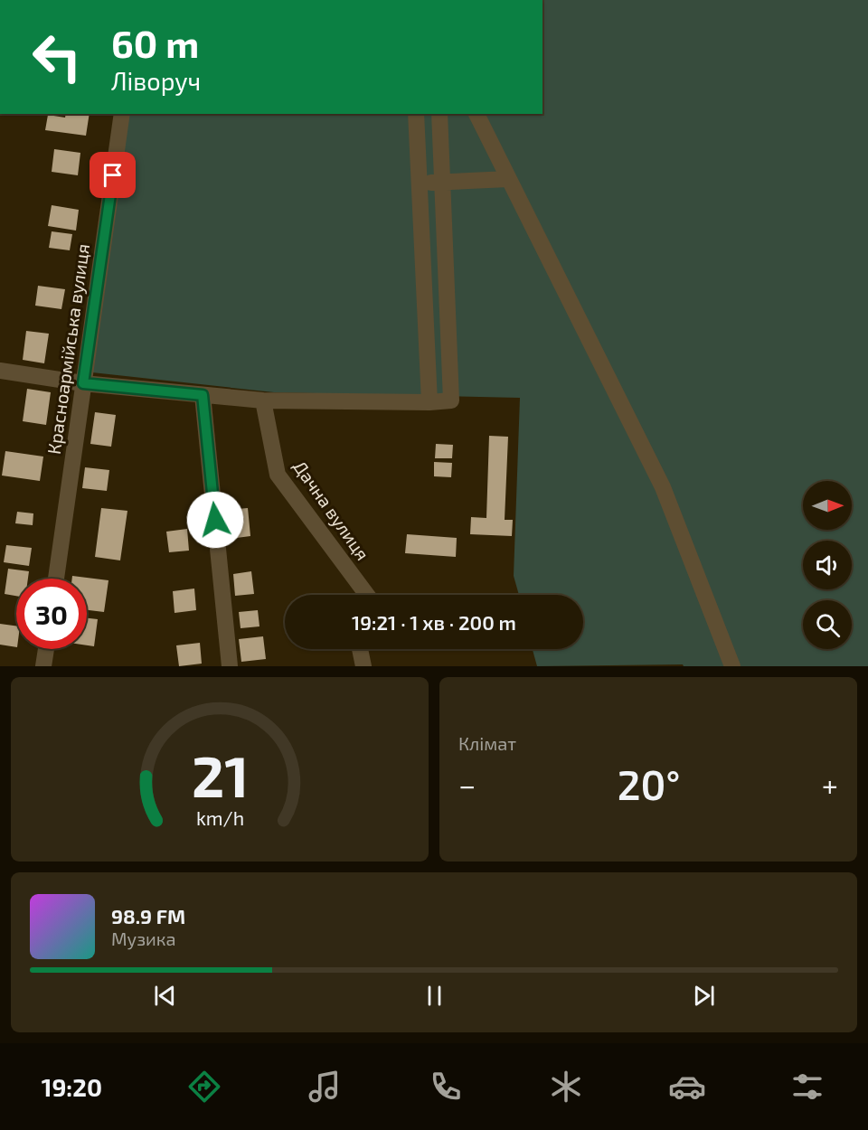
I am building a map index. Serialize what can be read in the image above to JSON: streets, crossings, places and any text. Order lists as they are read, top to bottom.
{
  "streets": {
    "street": ["Красноармійська вулиця", "Дачна вулиця"]
  },
  "north": "right",
  "page": {
    "turn": ["60 m", "Ліворуч"],
    "limit": "30",
    "trip": "19:21 · 1 хв · 200 m",
    "tile": "Клімат",
    "heat": ["−", "20°", "+"],
    "song": ["98.9 FM", "Музика"],
    "tabs": "19:20",
    "gauge": ["21", "km/h"]
  }
}
